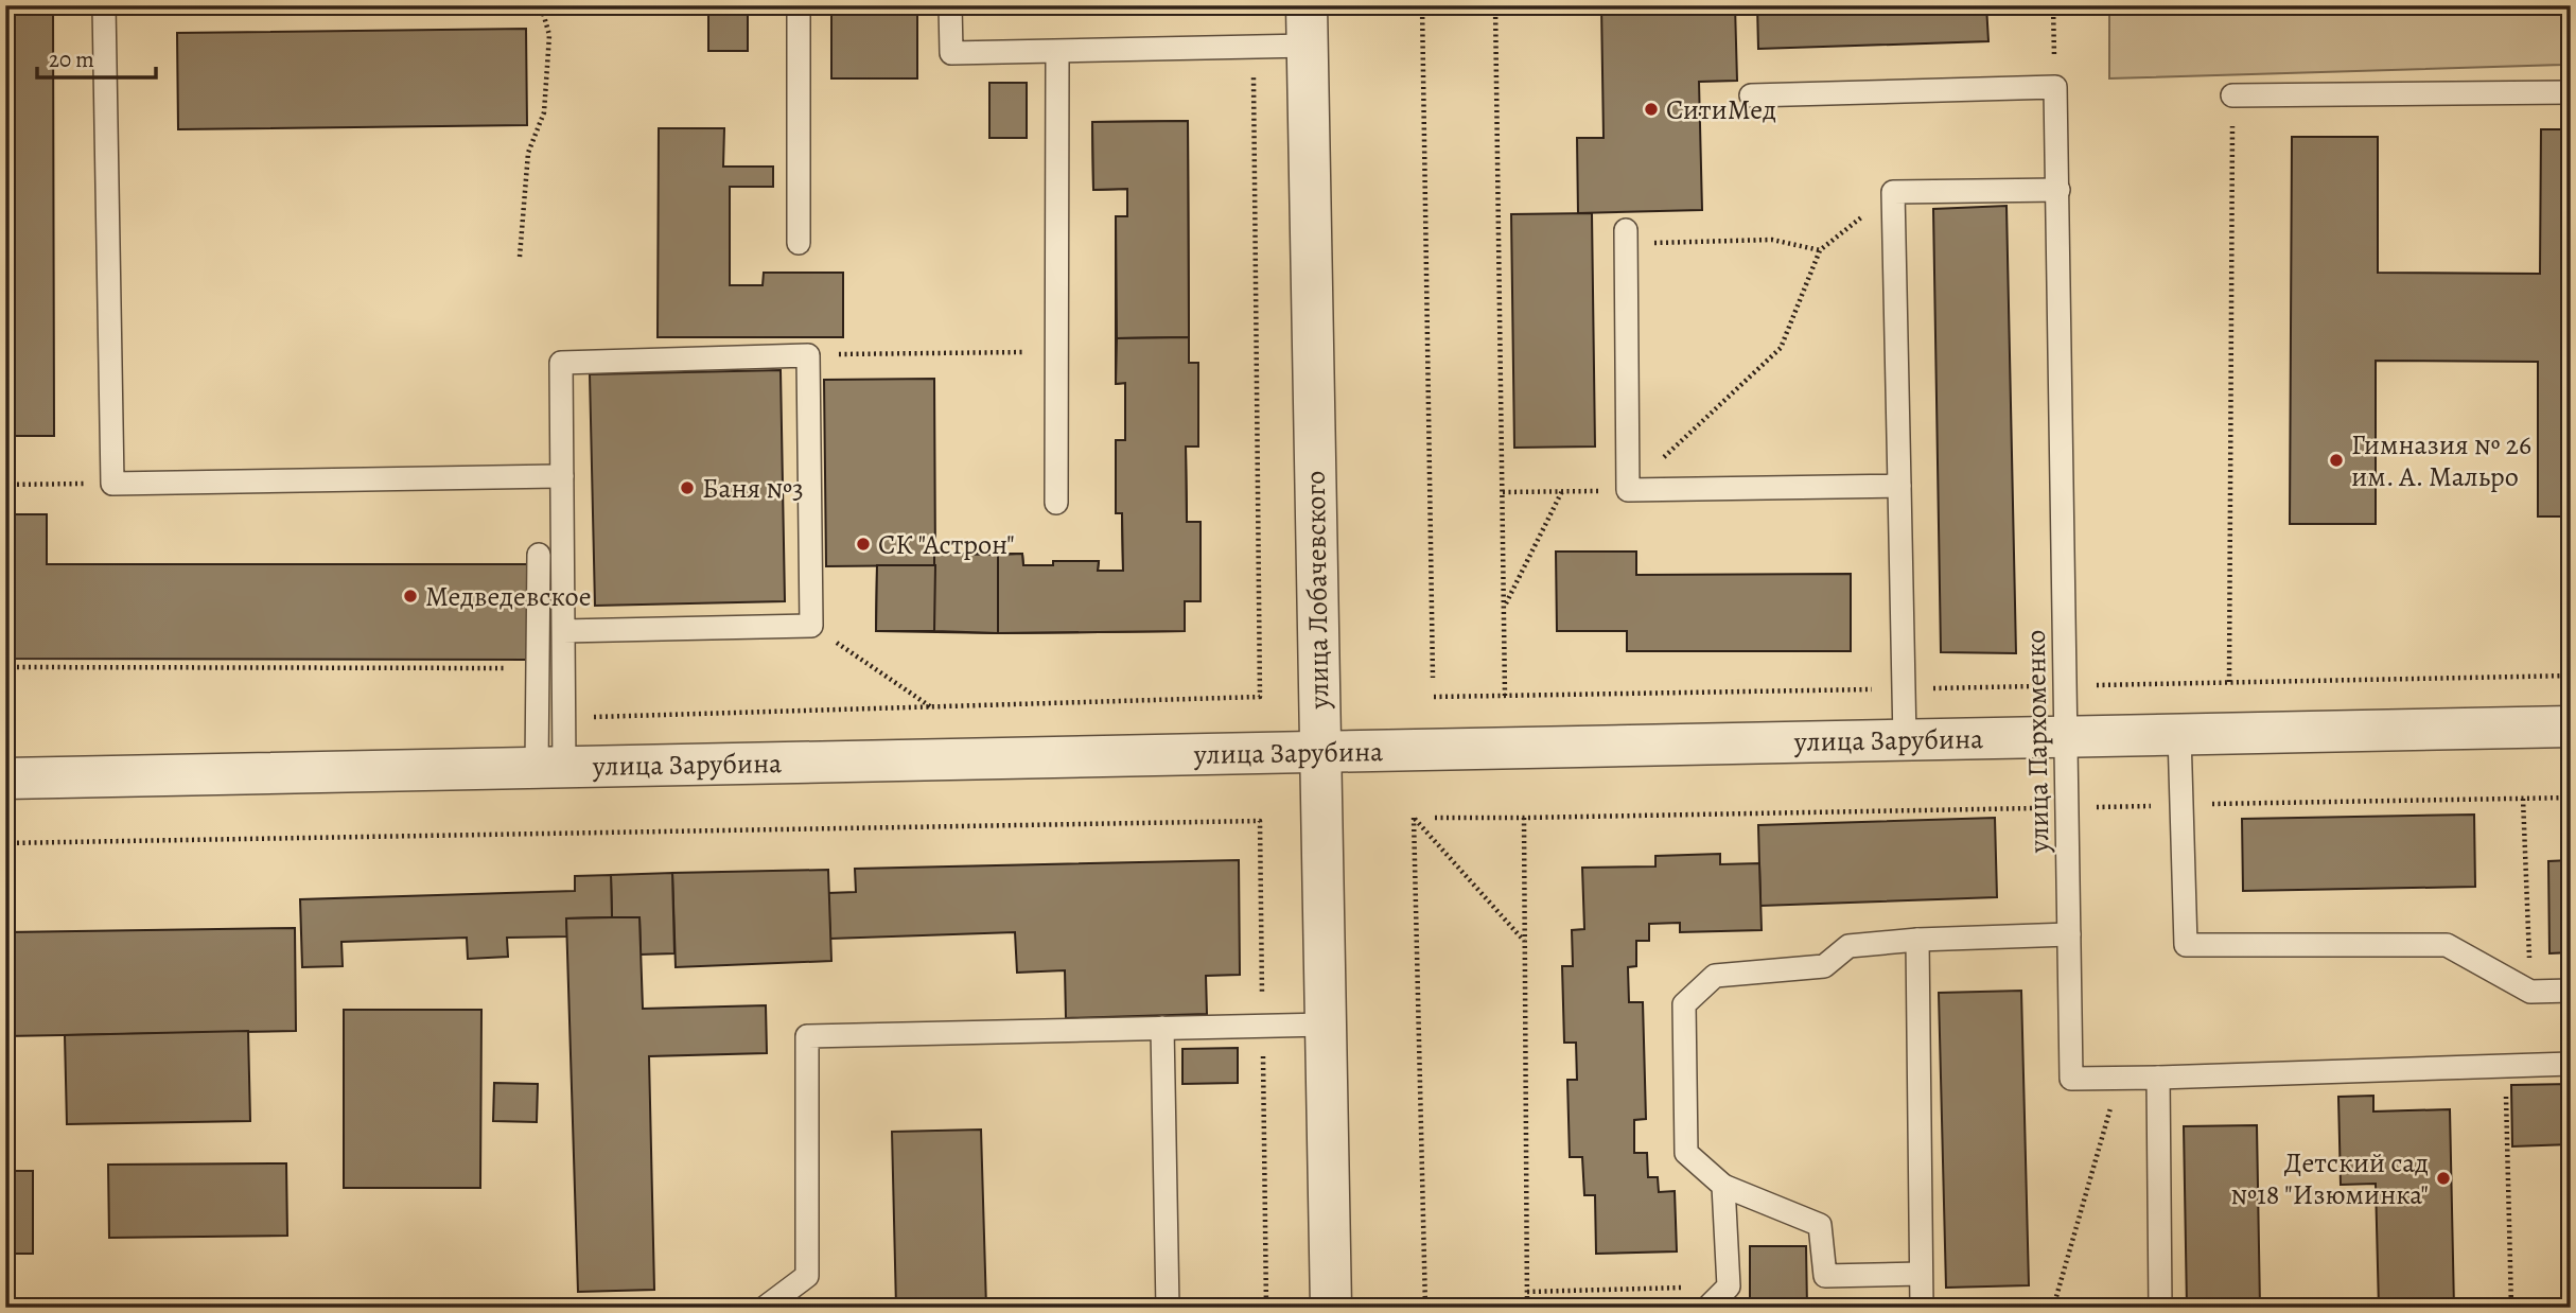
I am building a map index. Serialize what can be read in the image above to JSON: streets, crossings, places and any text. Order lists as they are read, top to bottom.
{
  "streets": {
    "street": ["улица Лобачевского", "улица Зарубина"],
    "lane": ["улица Пархоменко"]
  },
  "crossings": [
    ["улица Лобачевского", "улица Зарубина"],
    ["улица Зарубина", "улица Пархоменко"]
  ],
  "places": [
    "СитиМед",
    "Гимназия № 26 им. А. Мальро",
    "Баня №3",
    "СК \"Астрон\"",
    "Медведевское",
    "Детский сад №18 \"Изюминка\""
  ],
  "scale_bar": "20 m"
}
